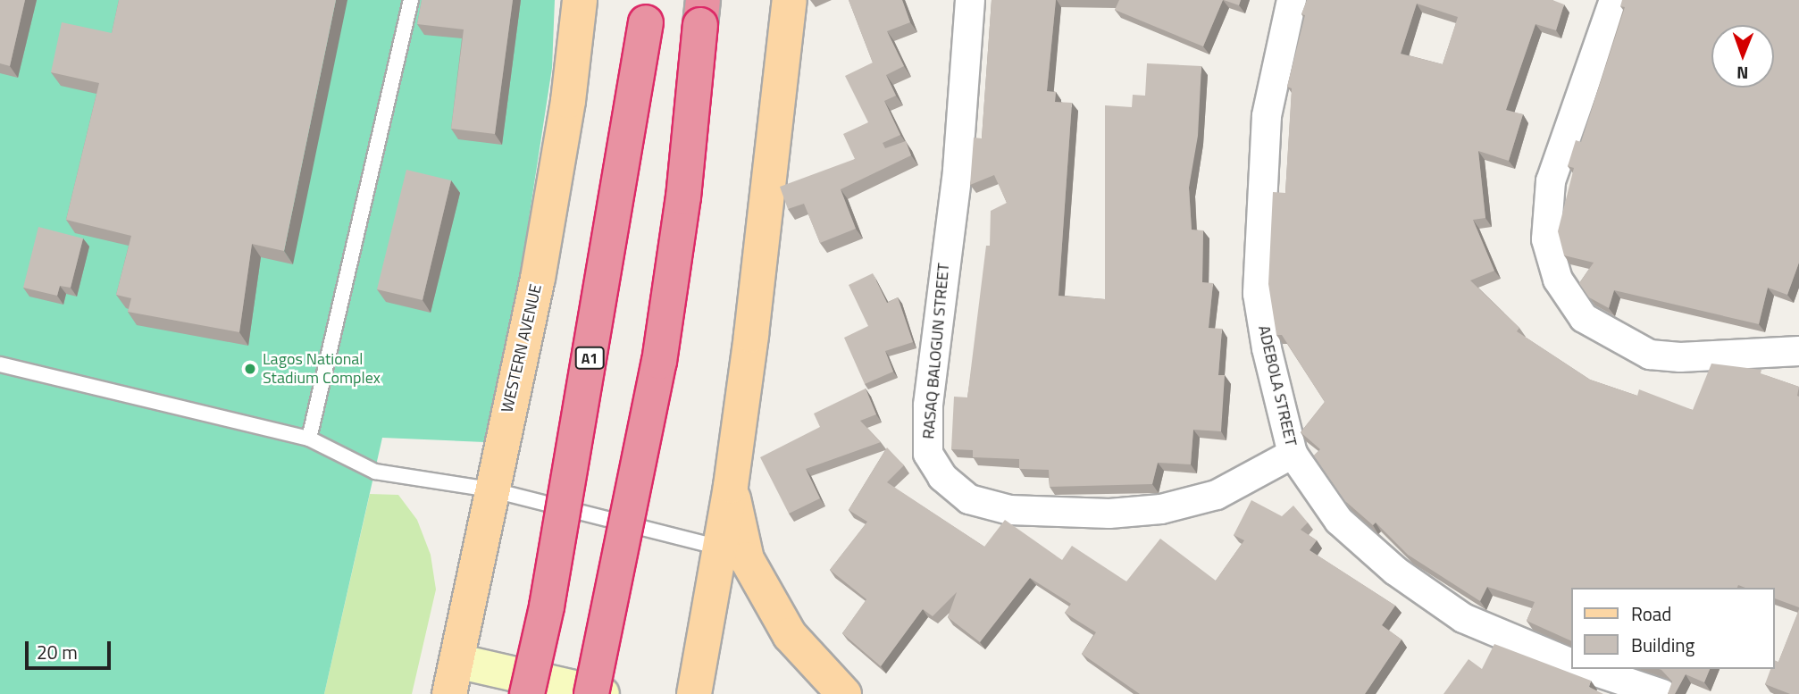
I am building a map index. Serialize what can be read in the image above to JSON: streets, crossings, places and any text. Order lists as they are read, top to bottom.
{
  "streets": {
    "highway": ["A1"],
    "main road": ["WESTERN AVENUE"],
    "street": ["RASAQ BALOGUN STREET", "ADEBOLA STREET"]
  },
  "crossings": [
    ["RASAQ BALOGUN STREET", "ADEBOLA STREET"]
  ],
  "places": ["Lagos National Stadium Complex"],
  "legend": ["Road", "Building"],
  "scale_bar": "20 m",
  "north": "bottom"
}
